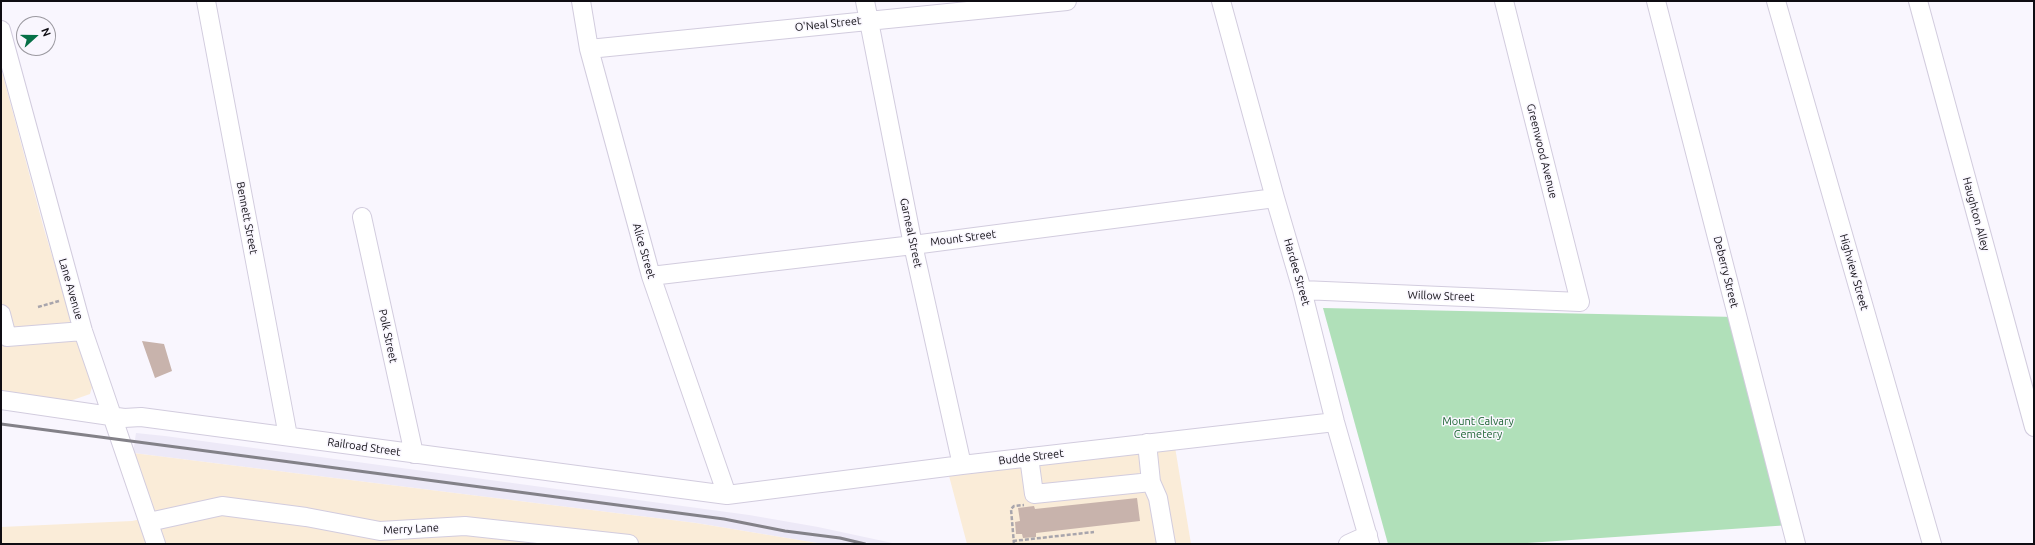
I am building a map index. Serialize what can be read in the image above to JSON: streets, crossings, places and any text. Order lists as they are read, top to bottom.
{
  "streets": {
    "street": [
      "O'Neal Street",
      "Greenwood Avenue",
      "Haughton Alley",
      "Bennett Street",
      "Garneal Street",
      "Mount Street",
      "Alice Street",
      "Hardee Street",
      "Deberry Street",
      "Highview Street",
      "Lane Avenue",
      "Willow Street",
      "Polk Street",
      "Railroad Street",
      "Budde Street",
      "Merry Lane"
    ]
  },
  "crossings": [
    ["O'Neal Street", "Garneal Street"],
    ["O'Neal Street", "Alice Street"],
    ["Greenwood Avenue", "Willow Street"],
    ["Bennett Street", "Railroad Street"],
    ["Garneal Street", "Mount Street"],
    ["Garneal Street", "Budde Street"],
    ["Mount Street", "Alice Street"],
    ["Mount Street", "Hardee Street"],
    ["Alice Street", "Railroad Street"],
    ["Alice Street", "Budde Street"],
    ["Hardee Street", "Willow Street"],
    ["Hardee Street", "Budde Street"],
    ["Lane Avenue", "Railroad Street"],
    ["Lane Avenue", "Merry Lane"],
    ["Polk Street", "Railroad Street"],
    ["Railroad Street", "Budde Street"]
  ],
  "parks": ["Mount Calvary Cemetery"],
  "north": "right"
}
